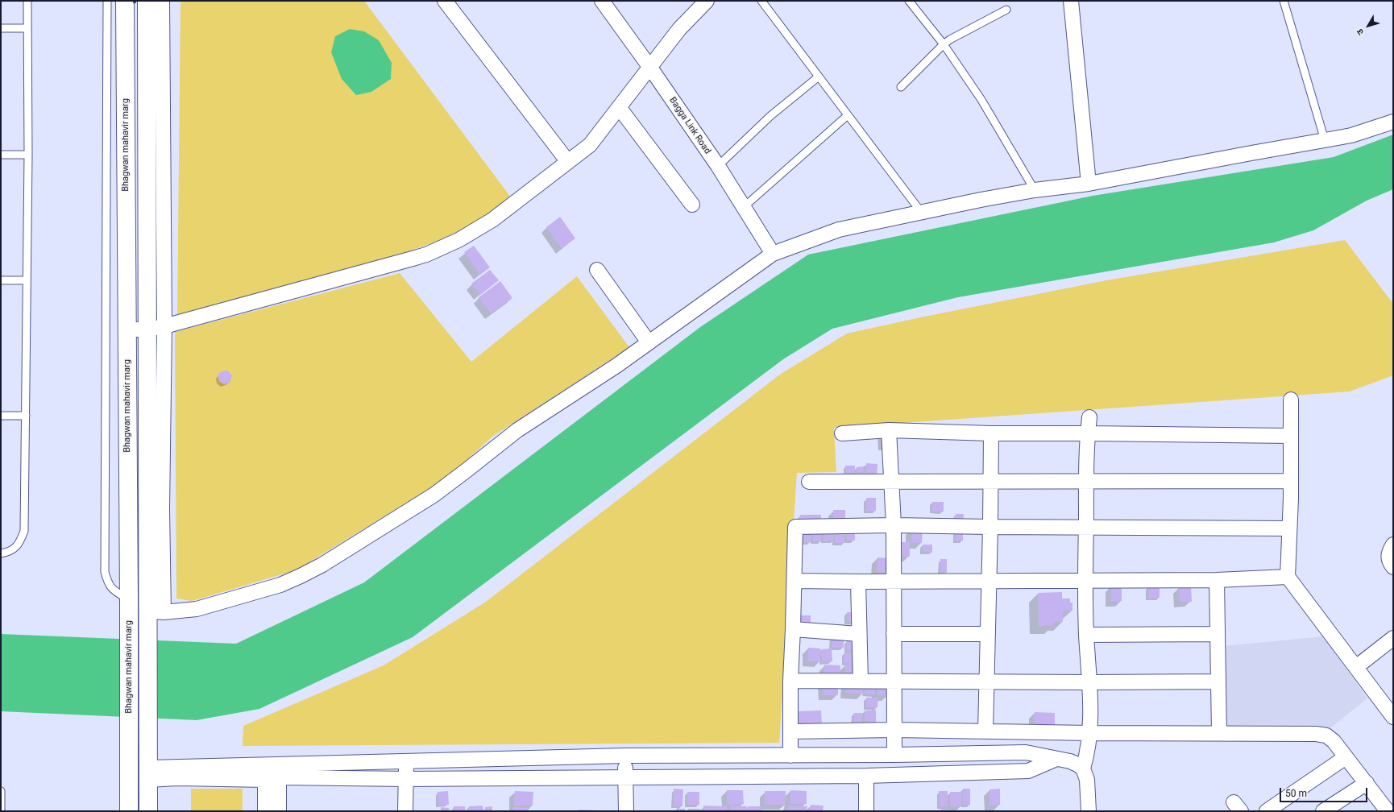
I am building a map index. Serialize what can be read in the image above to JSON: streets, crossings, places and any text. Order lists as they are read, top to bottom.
{
  "streets": {
    "main road": ["Bhagwan mahavir marg"],
    "street": ["Bagga Link Road"]
  },
  "scale_bar": "50 m",
  "north": "bottom left"
}
